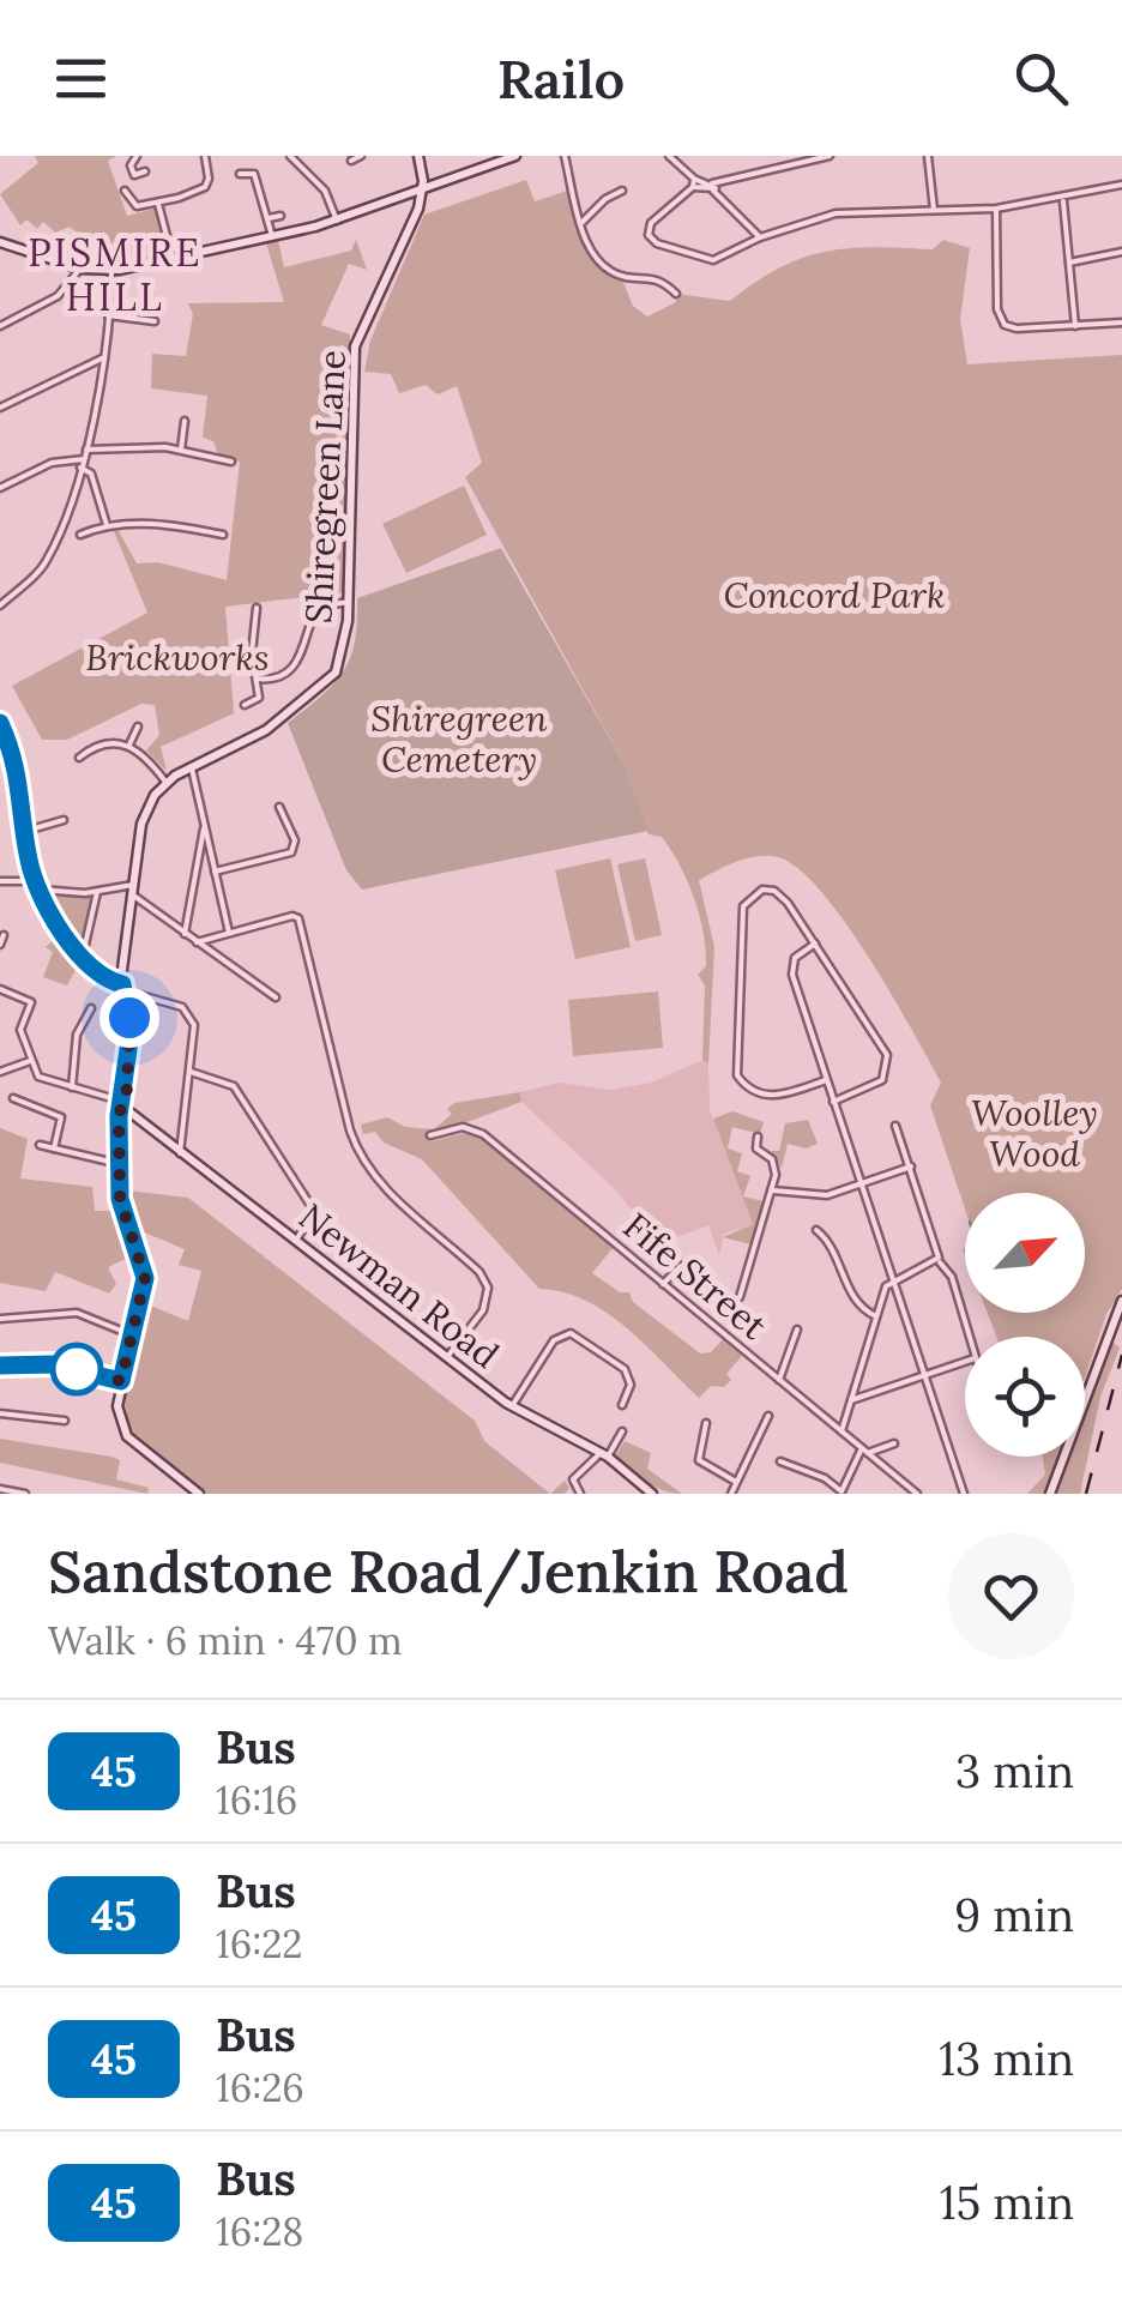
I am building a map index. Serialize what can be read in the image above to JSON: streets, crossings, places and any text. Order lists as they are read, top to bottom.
{
  "streets": {
    "street": ["Shiregreen Lane", "Fife Street", "Newman Road"]
  },
  "districts": ["PISMIRE HILL"],
  "parks": [
    "Concord Park",
    "Brickworks",
    "Shiregreen Cemetery",
    "Woolley Wood"
  ],
  "lines": ["bus line 45"],
  "north": "top right",
  "page": {
    "header": "Railo",
    "heading": ["Sandstone Road/Jenkin Road", "Walk · 6 min · 470 m"],
    "list": [
      {
        "mark": "45",
        "name": "Bus",
        "note": "16:16",
        "value": "3 min"
      },
      {
        "mark": "45",
        "name": "Bus",
        "note": "16:22",
        "value": "9 min"
      },
      {
        "mark": "45",
        "name": "Bus",
        "note": "16:26",
        "value": "13 min"
      },
      {
        "mark": "45",
        "name": "Bus",
        "note": "16:28",
        "value": "15 min"
      }
    ]
  }
}
